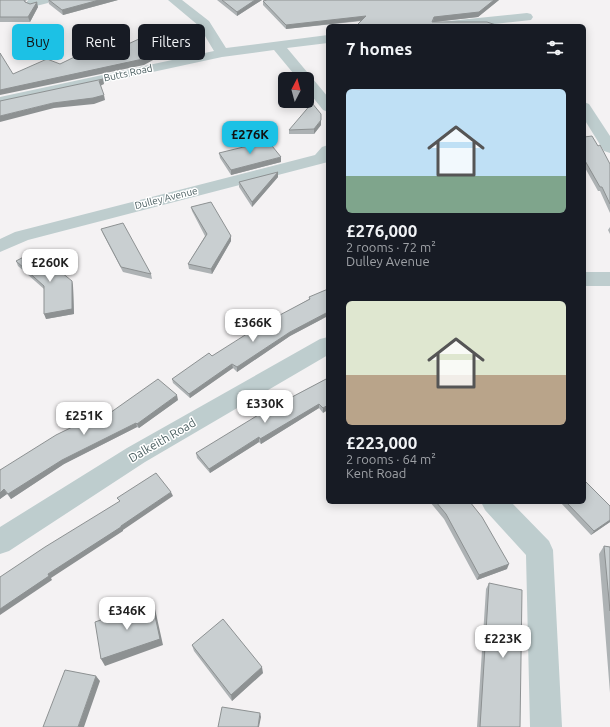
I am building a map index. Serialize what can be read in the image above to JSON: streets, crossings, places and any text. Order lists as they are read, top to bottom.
{
  "streets": {
    "street": ["Butts Road", "Dulley Avenue", "Dalkeith Road"]
  },
  "north": "top",
  "page": {
    "chip": ["Buy", "Rent", "Filters"],
    "heading": "7 homes",
    "list": [
      {
        "name": "£276,000",
        "note": "2 rooms · 72 m² · Dulley Avenue"
      },
      {
        "name": "£223,000",
        "note": "2 rooms · 64 m² · Kent Road"
      }
    ],
    "price": [
      "£276K",
      "£260K",
      "£366K",
      "£330K",
      "£251K",
      "£346K",
      "£223K"
    ]
  }
}
